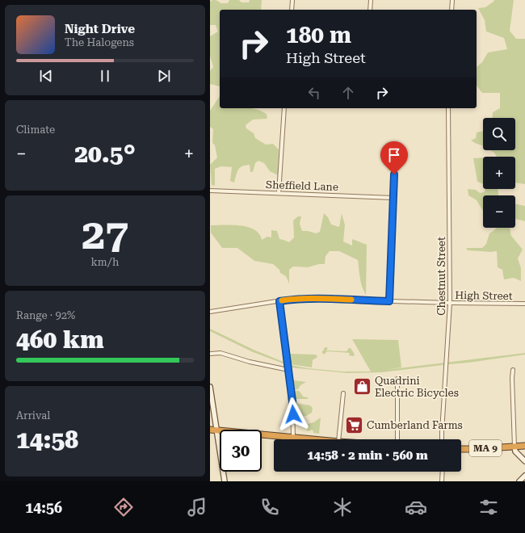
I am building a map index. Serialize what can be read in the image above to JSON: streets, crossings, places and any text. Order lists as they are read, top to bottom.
{
  "streets": {
    "highway": ["MA 9"],
    "street": ["Sheffield Lane", "Chestnut Street", "High Street"]
  },
  "crossings": [
    ["Chestnut Street", "High Street"]
  ],
  "places": {
    "shop": ["Quadrini Electric Bicycles"],
    "supermarket": ["Cumberland Farms"]
  },
  "page": {
    "turn": ["180 m", "High Street"],
    "song": ["Night Drive", "The Halogens"],
    "tile": [
      "Climate",
      ["27", "km/h"],
      ["Range · 92%", "460 km"],
      ["Arrival", "14:58"]
    ],
    "map_buttons": ["+", "−"],
    "heat": ["−", "20.5°", "+"],
    "limit": "30",
    "trip": "14:58 · 2 min · 560 m",
    "tabs": "14:56"
  }
}
